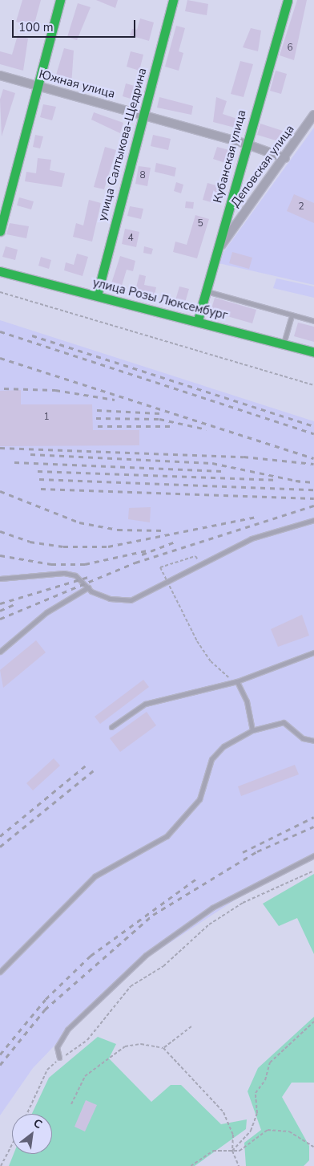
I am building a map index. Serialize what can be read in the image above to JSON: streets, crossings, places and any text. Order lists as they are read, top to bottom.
{
  "streets": {
    "street": [
      "Южная улица",
      "улица Салтыкова-Щедрина",
      "Кубанская улица",
      "Деповская улица",
      "улица Розы Люксембург"
    ]
  },
  "crossings": [
    ["Южная улица", "улица Салтыкова-Щедрина"],
    ["Южная улица", "Кубанская улица"],
    ["Южная улица", "Деповская улица"],
    ["улица Салтыкова-Щедрина", "улица Розы Люксембург"],
    ["Кубанская улица", "Деповская улица"],
    ["Кубанская улица", "улица Розы Люксембург"]
  ],
  "house_numbers": [
    "6",
    "8",
    "2",
    "5",
    "4",
    "1"
  ],
  "scale_bar": "100 m",
  "north": "top right"
}
